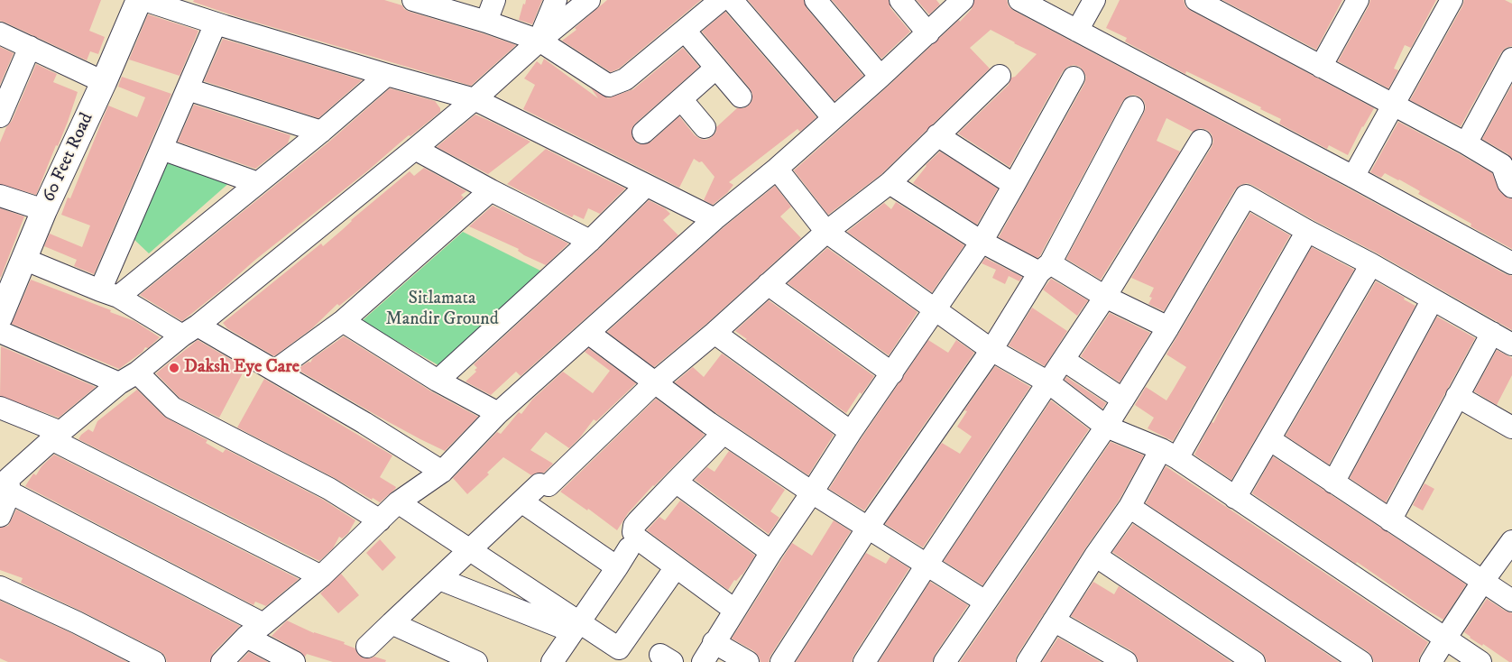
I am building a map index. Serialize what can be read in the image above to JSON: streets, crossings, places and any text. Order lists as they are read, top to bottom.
{
  "streets": {
    "main road": ["60 Feet Road"]
  },
  "parks": ["Sitlamata Mandir Ground"],
  "places": ["Daksh Eye Care"]
}
